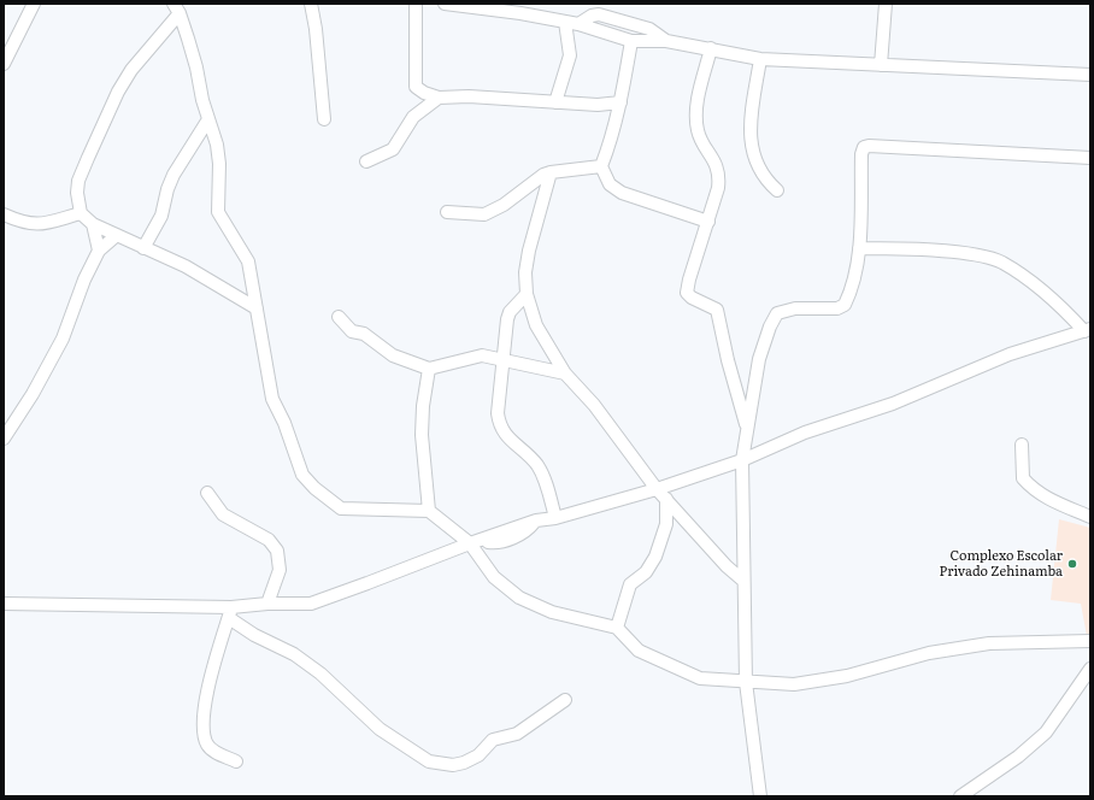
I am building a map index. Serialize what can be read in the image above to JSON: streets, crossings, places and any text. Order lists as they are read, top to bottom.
{
  "places": ["Complexo Escolar Privado Zehinamba"]
}
